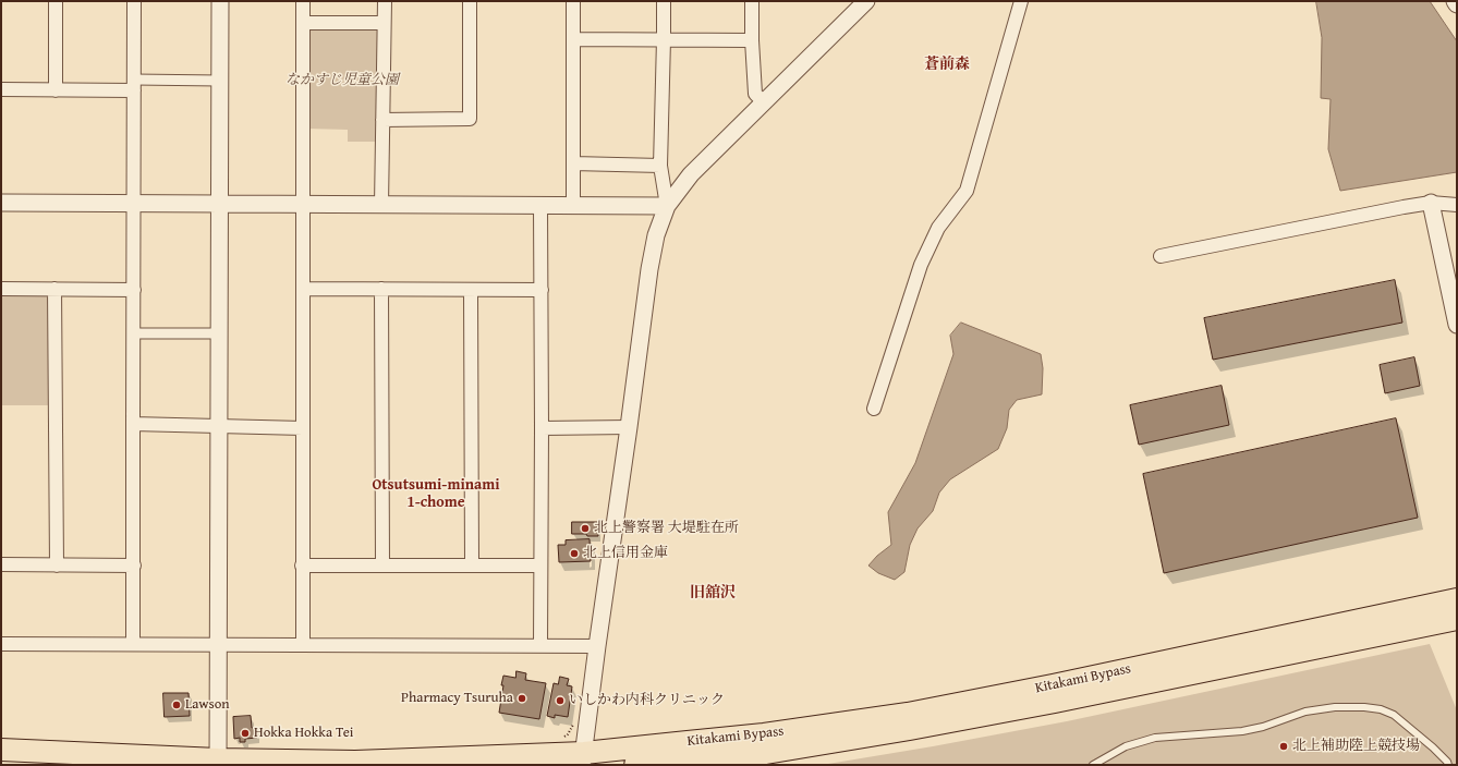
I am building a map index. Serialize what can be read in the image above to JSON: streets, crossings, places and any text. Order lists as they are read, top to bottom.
{
  "streets": {
    "highway": ["Kitakami Bypass"]
  },
  "districts": ["蒼前森", "Otsutsumi-minami 1-chome", "旧舘沢"],
  "parks": ["なかすじ児童公園"],
  "places": [
    "北上警察署 大堤駐在所",
    "北上信用金庫",
    "Pharmacy Tsuruha",
    "いしかわ内科クリニック",
    "Lawson",
    "Hokka Hokka Tei",
    "北上補助陸上競技場"
  ]
}
